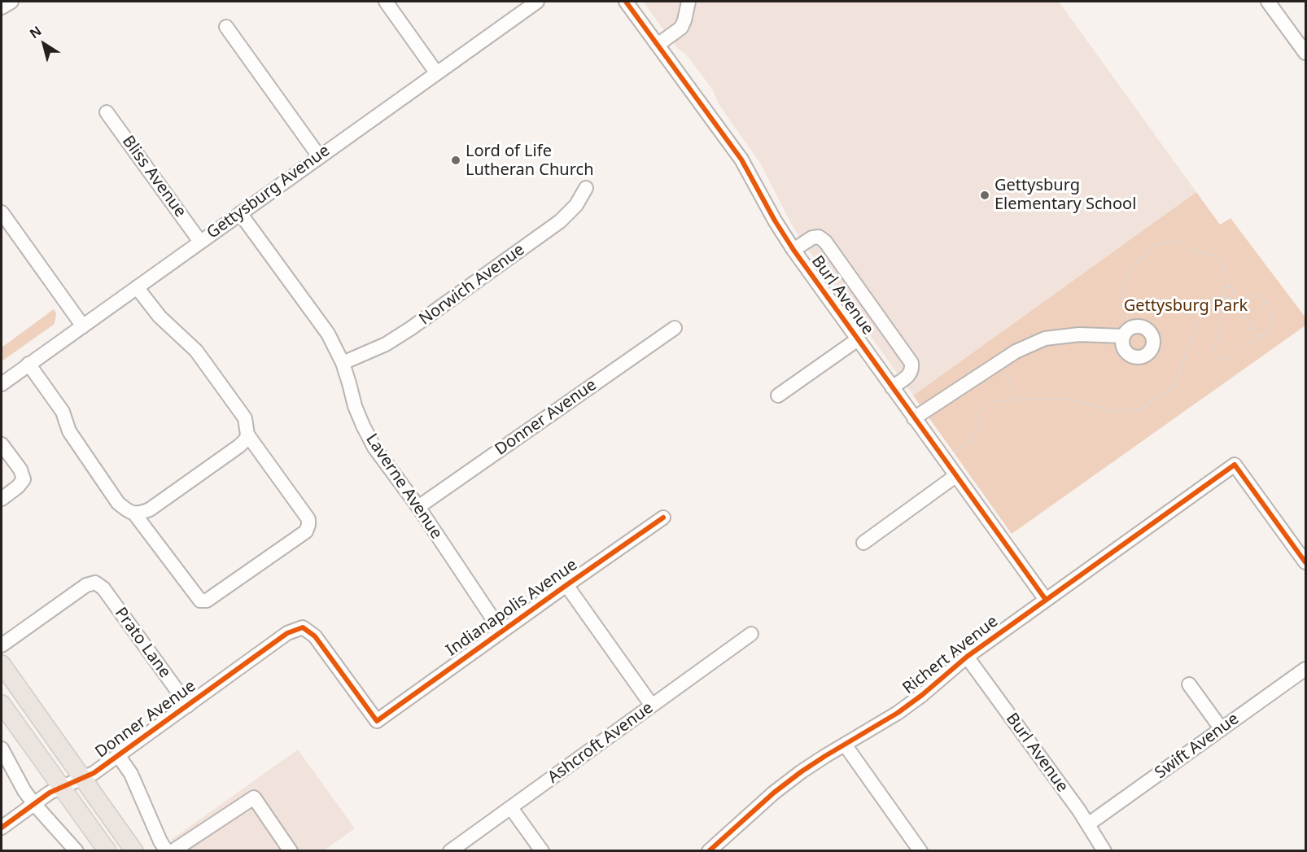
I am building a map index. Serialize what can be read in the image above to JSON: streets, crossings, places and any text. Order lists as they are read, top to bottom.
{
  "streets": {
    "street": [
      "Bliss Avenue",
      "Gettysburg Avenue",
      "Norwich Avenue",
      "Burl Avenue",
      "Donner Avenue",
      "Laverne Avenue",
      "Indianapolis Avenue",
      "Prato Lane",
      "Richert Avenue",
      "Ashcroft Avenue",
      "Swift Avenue"
    ]
  },
  "crossings": [
    ["Bliss Avenue", "Gettysburg Avenue"],
    ["Gettysburg Avenue", "Laverne Avenue"],
    ["Norwich Avenue", "Laverne Avenue"],
    ["Burl Avenue", "Richert Avenue"],
    ["Burl Avenue", "Swift Avenue"],
    ["Donner Avenue", "Laverne Avenue"],
    ["Donner Avenue", "Indianapolis Avenue"],
    ["Donner Avenue", "Prato Lane"],
    ["Laverne Avenue", "Indianapolis Avenue"]
  ],
  "parks": ["Gettysburg Park"],
  "places": ["Lord of Life Lutheran Church", "Gettysburg Elementary School"],
  "north": "top left"
}
